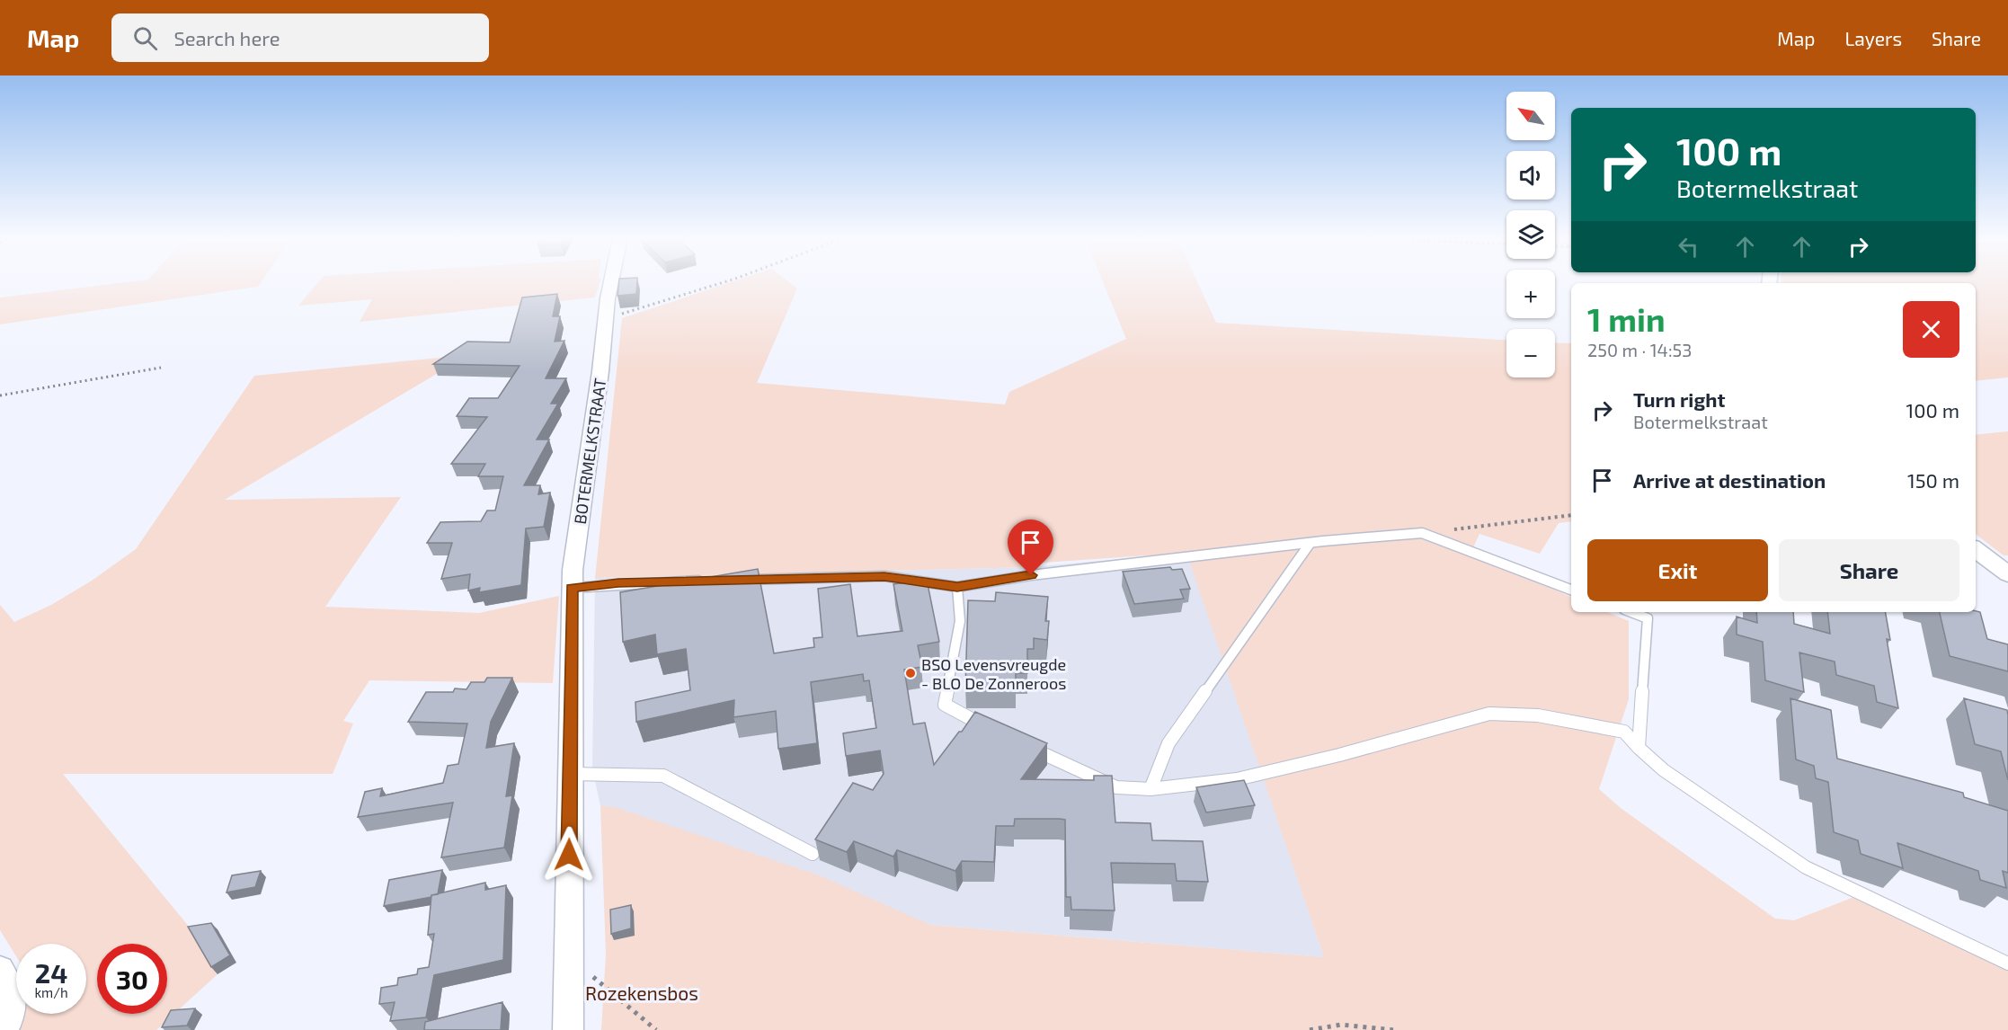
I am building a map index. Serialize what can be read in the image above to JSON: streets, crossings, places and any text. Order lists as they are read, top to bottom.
{
  "streets": {
    "street": ["BOTERMELKSTRAAT"]
  },
  "parks": ["Rozekensbos"],
  "places": ["BSO Levensvreugde - BLO De Zonneroos"],
  "north": "top left",
  "page": {
    "header": "Map",
    "search": "Search here",
    "nav": ["Map", "Layers", "Share"],
    "map_buttons": ["+", "−"],
    "turn": ["100 m", "Botermelkstraat"],
    "heading": ["1 min", "250 m · 14:53"],
    "list": [
      {
        "name": "Turn right",
        "note": "Botermelkstraat",
        "value": "100 m"
      },
      {
        "name": "Arrive at destination",
        "value": "150 m"
      }
    ],
    "buttons": ["Exit", "Share"],
    "speed": "24 km/h",
    "limit": "30"
  }
}
